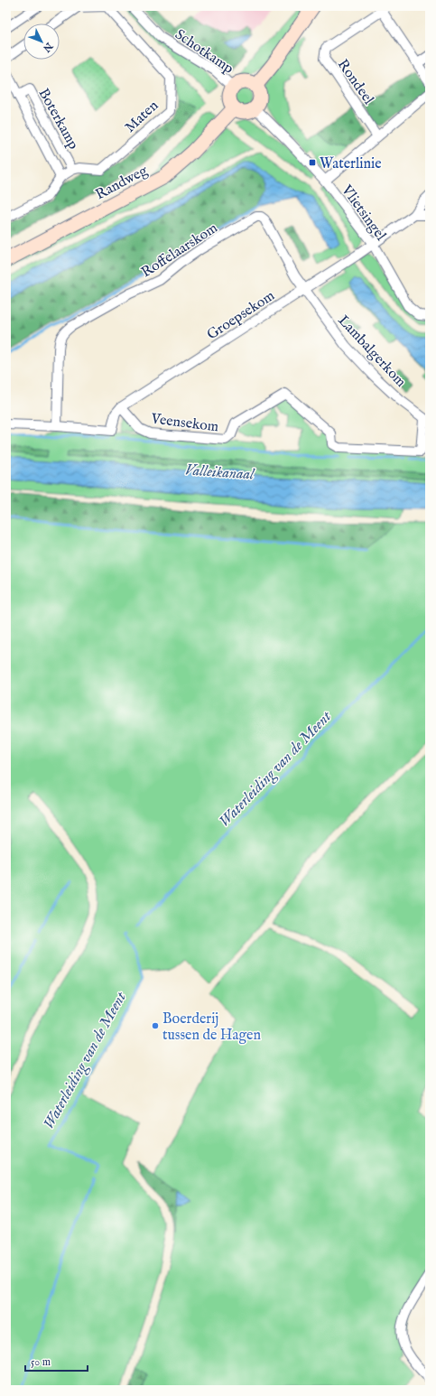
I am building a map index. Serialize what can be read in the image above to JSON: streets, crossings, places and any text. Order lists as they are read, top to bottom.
{
  "streets": {
    "main road": ["Randweg"],
    "street": [
      "Schotkamp",
      "Rondeel",
      "Maten",
      "Boterkamp",
      "Vlietsingel",
      "Roffelaarskom",
      "Groepsekom",
      "Lambalgerkom",
      "Veensekom"
    ]
  },
  "crossings": [
    ["Schotkamp", "Randweg"],
    ["Schotkamp", "Vlietsingel"],
    ["Maten", "Boterkamp"],
    ["Randweg", "Vlietsingel"],
    ["Vlietsingel", "Groepsekom"],
    ["Roffelaarskom", "Groepsekom"],
    ["Roffelaarskom", "Lambalgerkom"],
    ["Groepsekom", "Lambalgerkom"],
    ["Groepsekom", "Veensekom"],
    ["Lambalgerkom", "Veensekom"]
  ],
  "water": ["Valleikanaal", "Waterleiding van de Meent"],
  "places": {
    "transit": ["Waterlinie"],
    "other": ["Boerderij tussen de Hagen"]
  },
  "scale_bar": "50 m",
  "north": "bottom right"
}
